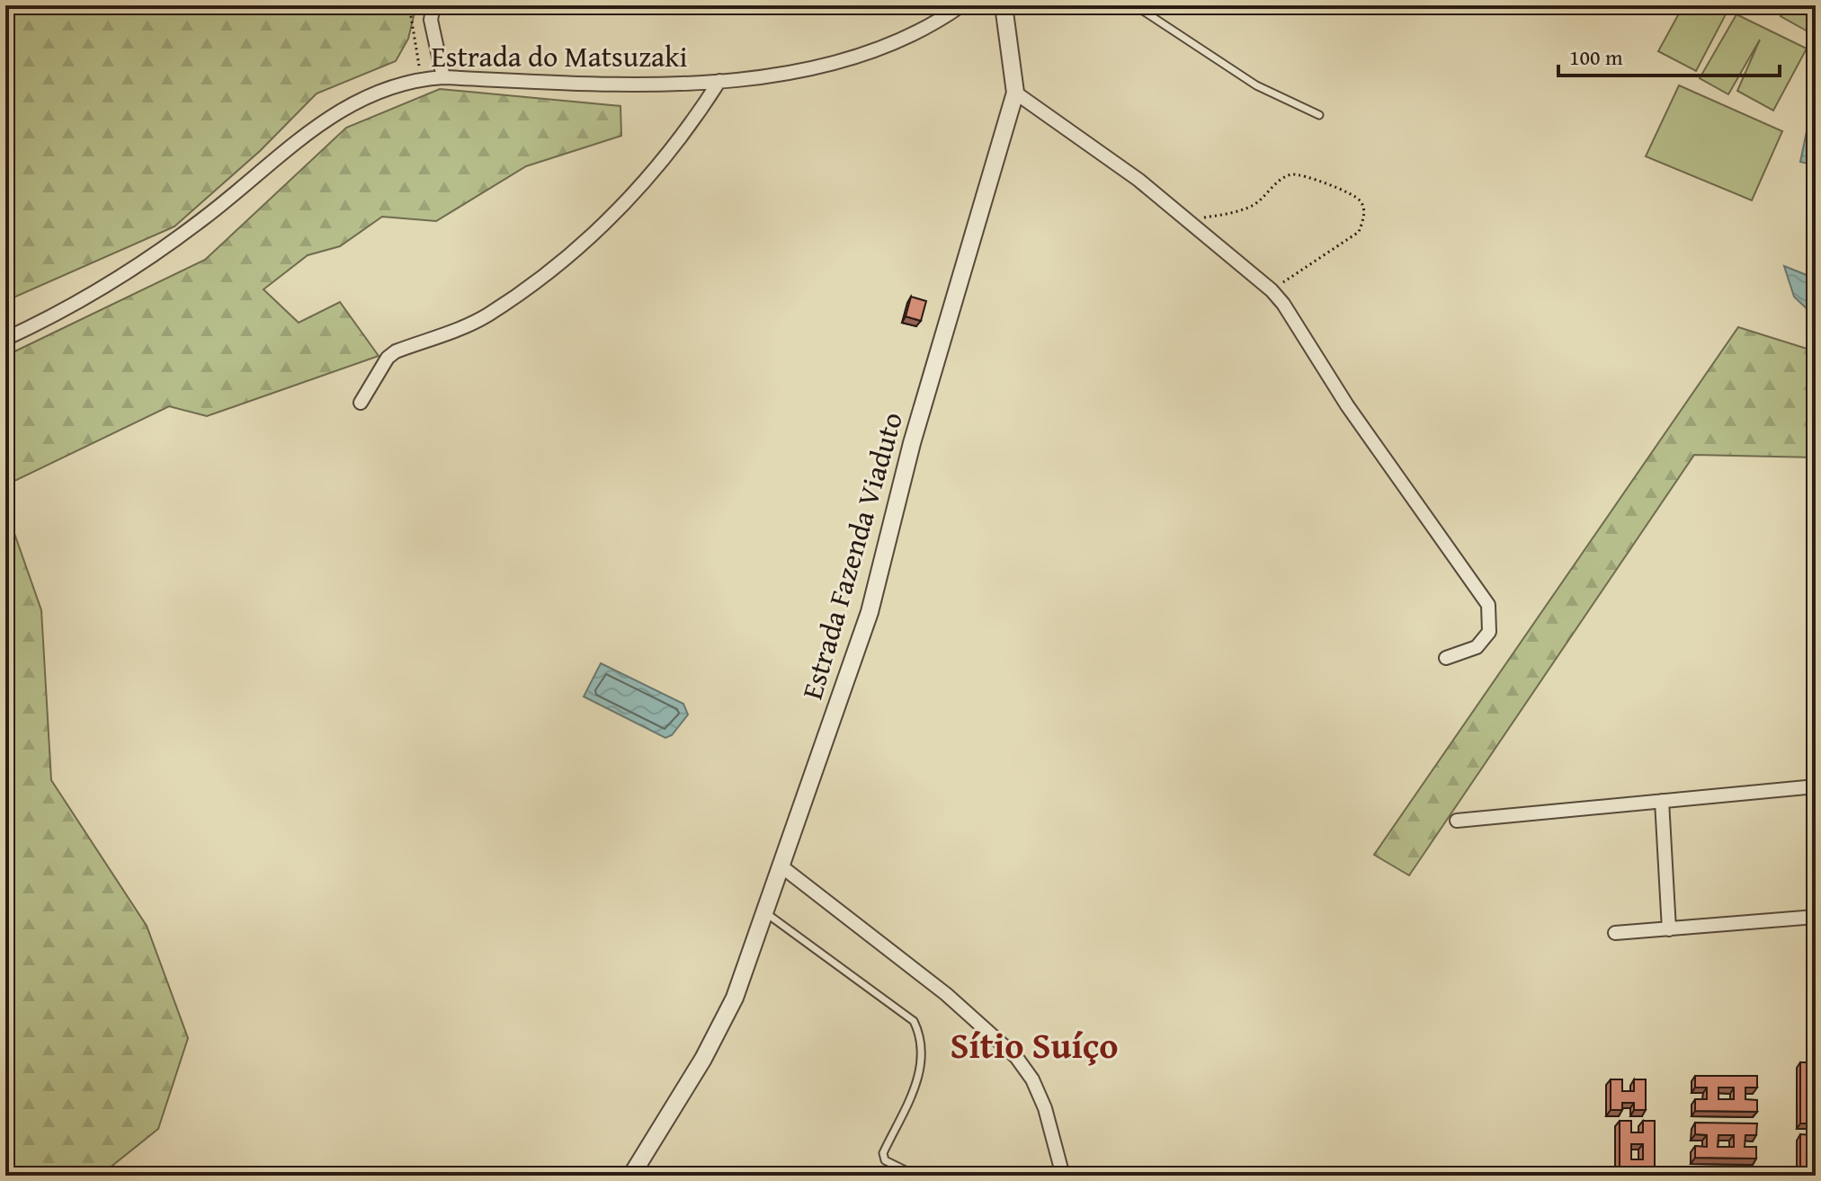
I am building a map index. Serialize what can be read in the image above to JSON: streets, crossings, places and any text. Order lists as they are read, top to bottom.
{
  "streets": {
    "street": ["Estrada do Matsuzaki", "Estrada Fazenda Viaduto"]
  },
  "districts": ["Sítio Suíço"],
  "scale_bar": "100 m"
}
